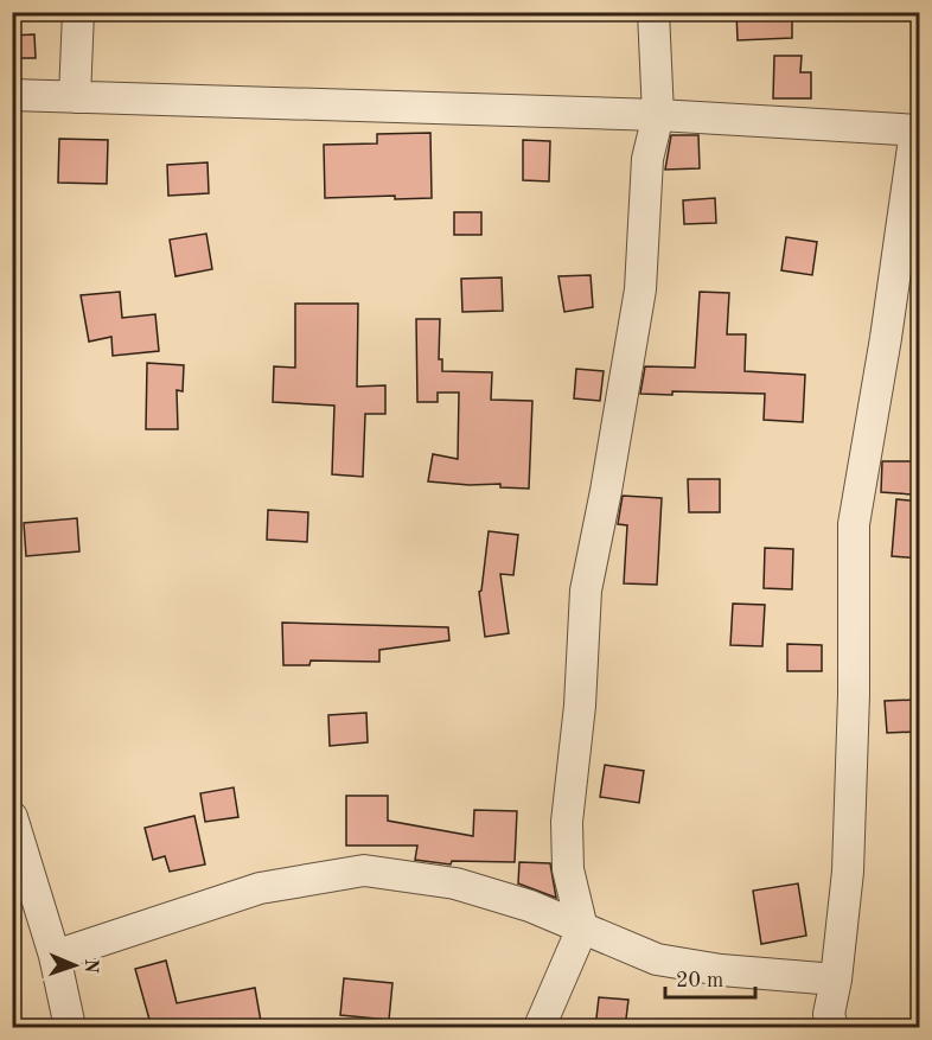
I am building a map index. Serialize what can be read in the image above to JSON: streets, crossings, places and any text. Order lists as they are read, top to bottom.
{
  "scale_bar": "20 m",
  "north": "right"
}
